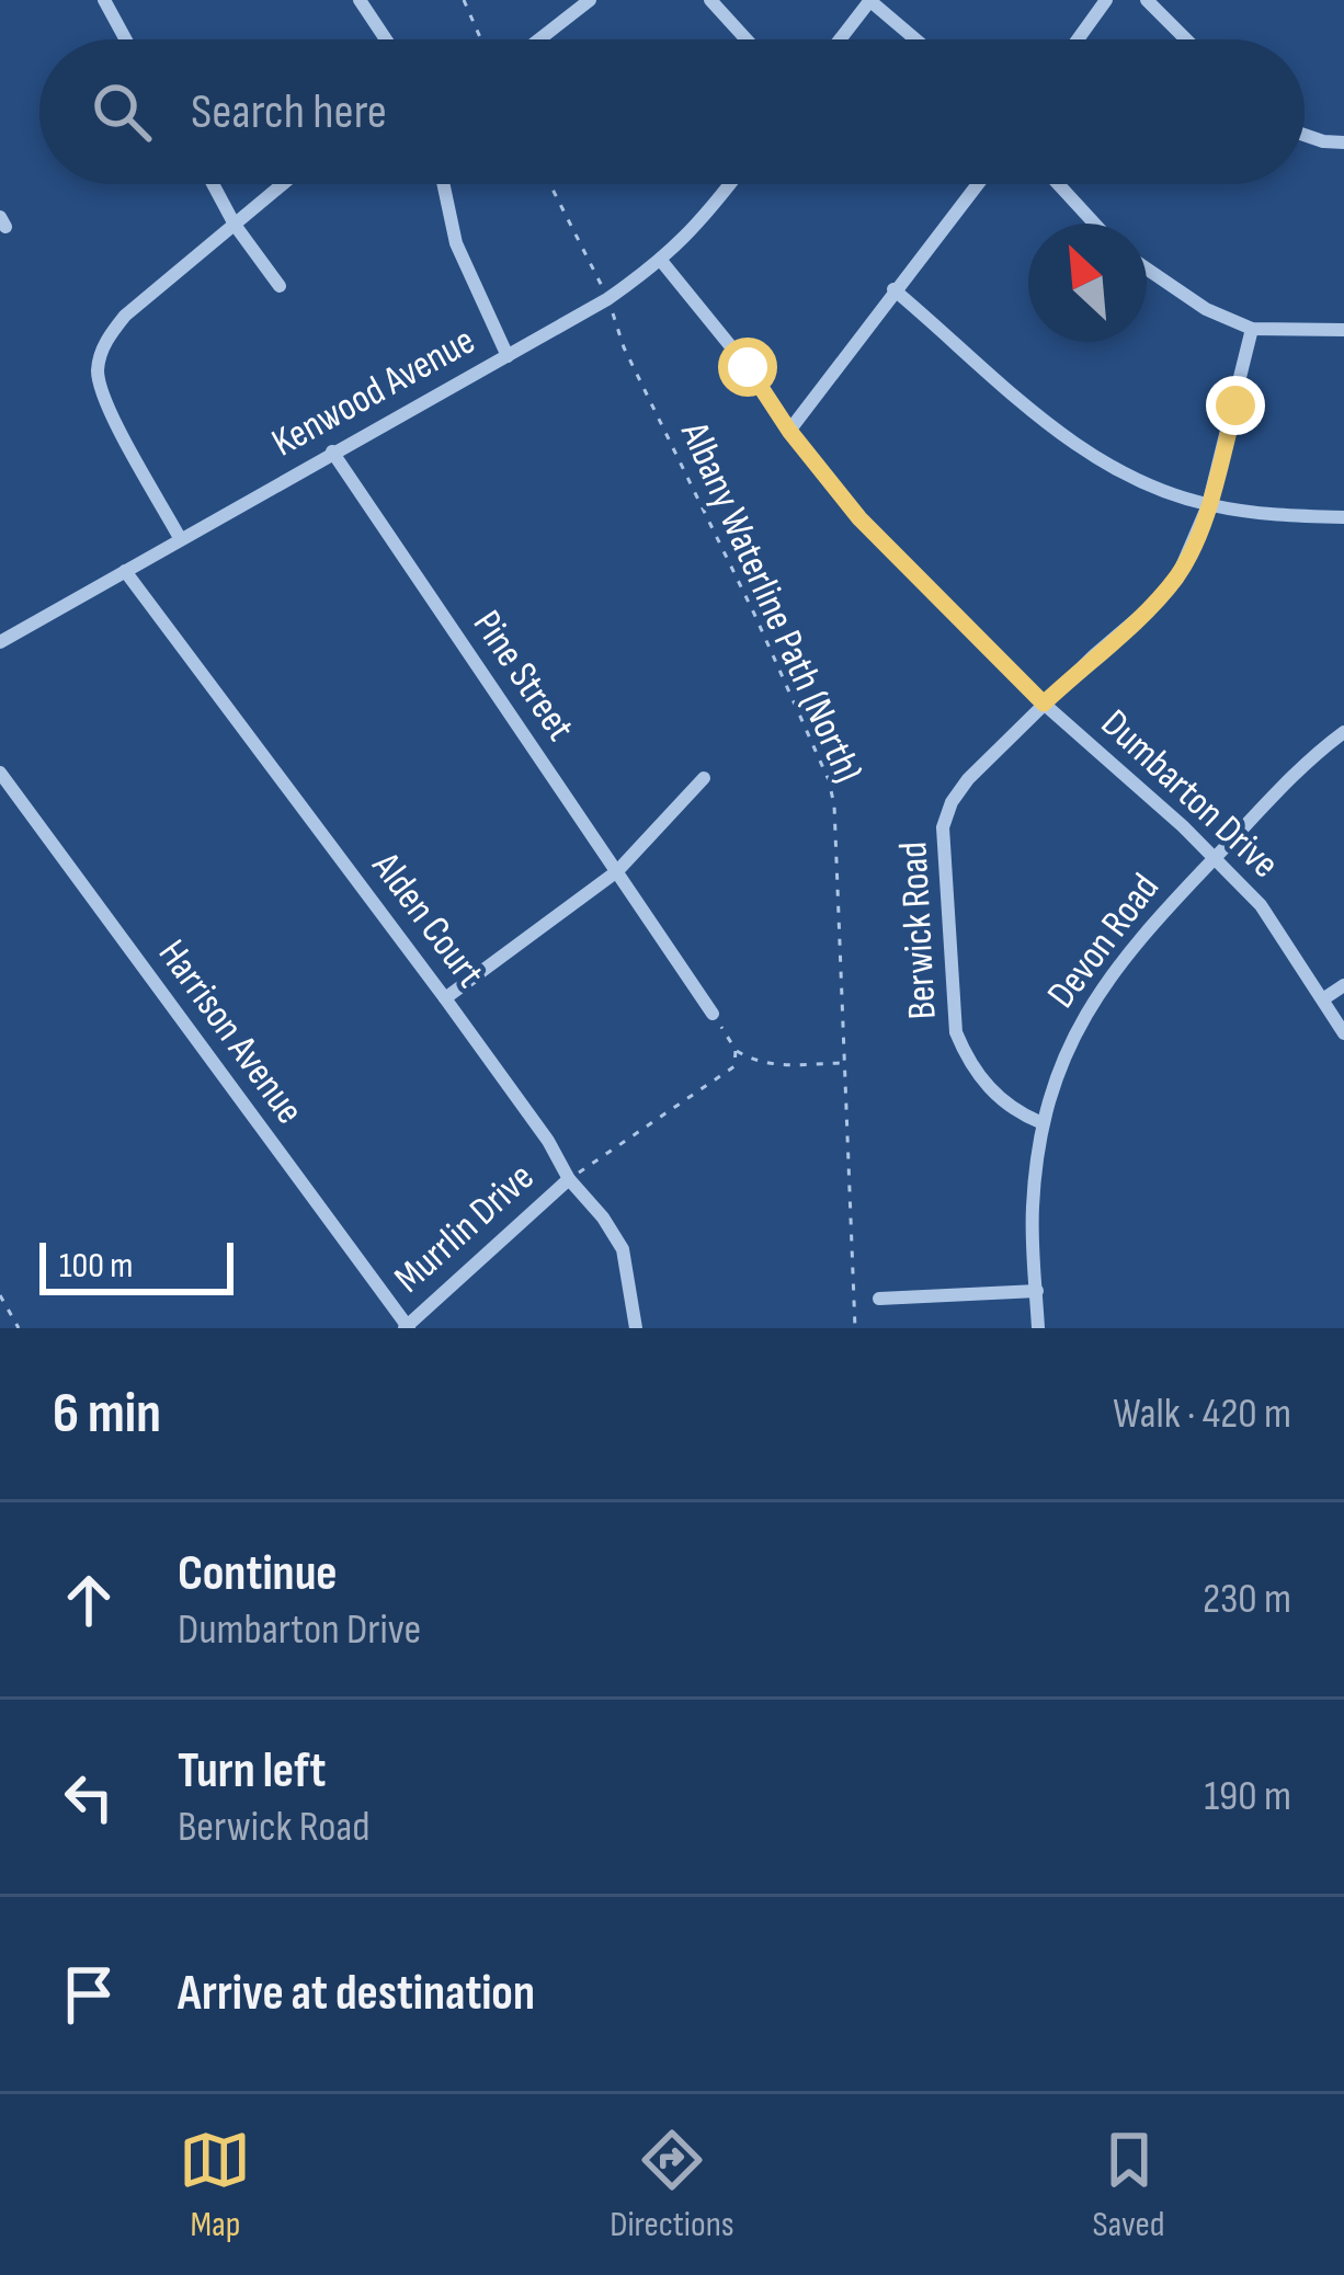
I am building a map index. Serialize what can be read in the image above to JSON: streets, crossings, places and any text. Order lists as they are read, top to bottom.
{
  "streets": {
    "street": [
      "Kenwood Avenue",
      "Pine Street",
      "Dumbarton Drive",
      "Alden Court",
      "Berwick Road",
      "Devon Road",
      "Harrison Avenue",
      "Murrlin Drive"
    ],
    "path": ["Albany Waterline Path (North)"]
  },
  "crossings": [
    ["Kenwood Avenue", "Albany Waterline Path (North)"],
    ["Kenwood Avenue", "Pine Street"],
    ["Kenwood Avenue", "Dumbarton Drive"],
    ["Kenwood Avenue", "Alden Court"],
    ["Dumbarton Drive", "Berwick Road"],
    ["Dumbarton Drive", "Devon Road"],
    ["Alden Court", "Murrlin Drive"],
    ["Berwick Road", "Devon Road"],
    ["Harrison Avenue", "Murrlin Drive"]
  ],
  "scale_bar": "100 m",
  "north": "top left",
  "page": {
    "search": "Search here",
    "scale": "100 m",
    "heading": ["6 min", "Walk · 420 m"],
    "list": [
      ["Continue", "Dumbarton Drive", "230 m"],
      ["Turn left", "Berwick Road", "190 m"],
      "Arrive at destination"
    ],
    "nav": ["Map", "Directions", "Saved"]
  }
}
